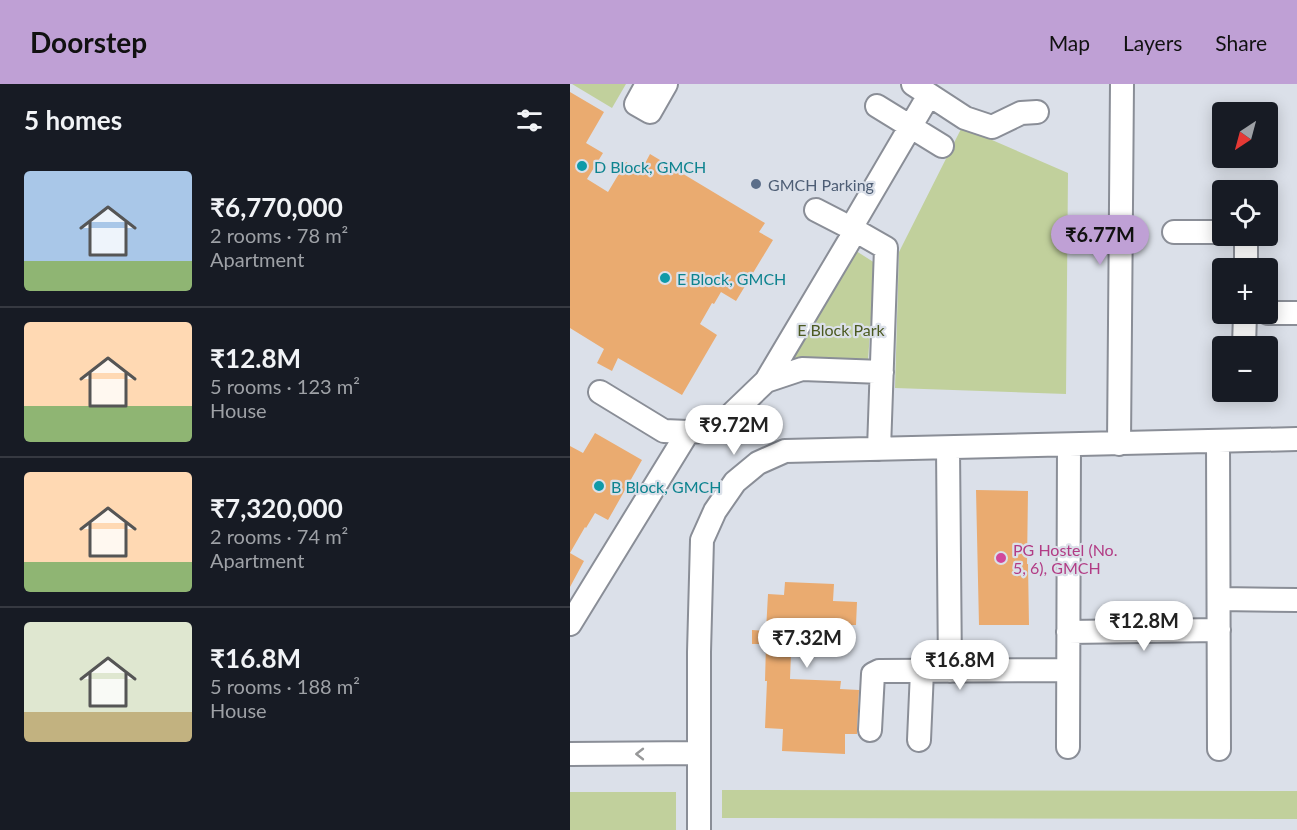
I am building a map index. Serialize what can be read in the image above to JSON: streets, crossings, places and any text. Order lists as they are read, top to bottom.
{
  "parks": ["E Block Park"],
  "places": [
    "D Block, GMCH",
    "GMCH Parking",
    "E Block, GMCH",
    "B Block, GMCH",
    "PG Hostel (No. 5, 6), GMCH"
  ],
  "north": "bottom left",
  "page": {
    "header": "Doorstep",
    "nav": ["Map", "Layers", "Share"],
    "heading": "5 homes",
    "map_buttons": ["+", "−"],
    "list": [
      {
        "name": "₹6,770,000",
        "note": "2 rooms · 78 m² · Apartment"
      },
      {
        "name": "₹12.8M",
        "note": "5 rooms · 123 m² · House"
      },
      {
        "name": "₹7,320,000",
        "note": "2 rooms · 74 m² · Apartment"
      },
      {
        "name": "₹16.8M",
        "note": "5 rooms · 188 m² · House"
      }
    ],
    "price": [
      "₹6.77M",
      "₹9.72M",
      "₹12.8M",
      "₹7.32M",
      "₹16.8M"
    ]
  }
}
